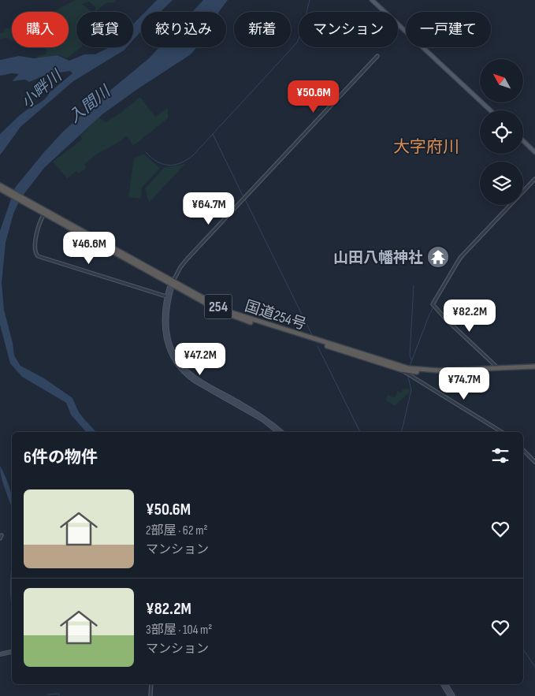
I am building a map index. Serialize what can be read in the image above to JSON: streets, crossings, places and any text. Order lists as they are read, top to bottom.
{
  "streets": {
    "highway": ["254", "国道254号"]
  },
  "crossings": [
    ["254", "国道254号"]
  ],
  "districts": ["大字府川"],
  "water": ["小畔川", "入間川"],
  "places": {
    "temple": ["山田八幡神社"]
  },
  "north": "top left",
  "page": {
    "chip": [
      "購入",
      "賃貸",
      "絞り込み",
      "新着",
      "マンション",
      "一戸建て"
    ],
    "price": [
      "¥50.6M",
      "¥64.7M",
      "¥46.6M",
      "¥82.2M",
      "¥47.2M",
      "¥74.7M"
    ],
    "heading": "6件の物件",
    "list": [
      {
        "name": "¥50.6M",
        "note": "2部屋 · 62 m² · マンション"
      },
      {
        "name": "¥82.2M",
        "note": "3部屋 · 104 m² · マンション"
      }
    ]
  }
}
